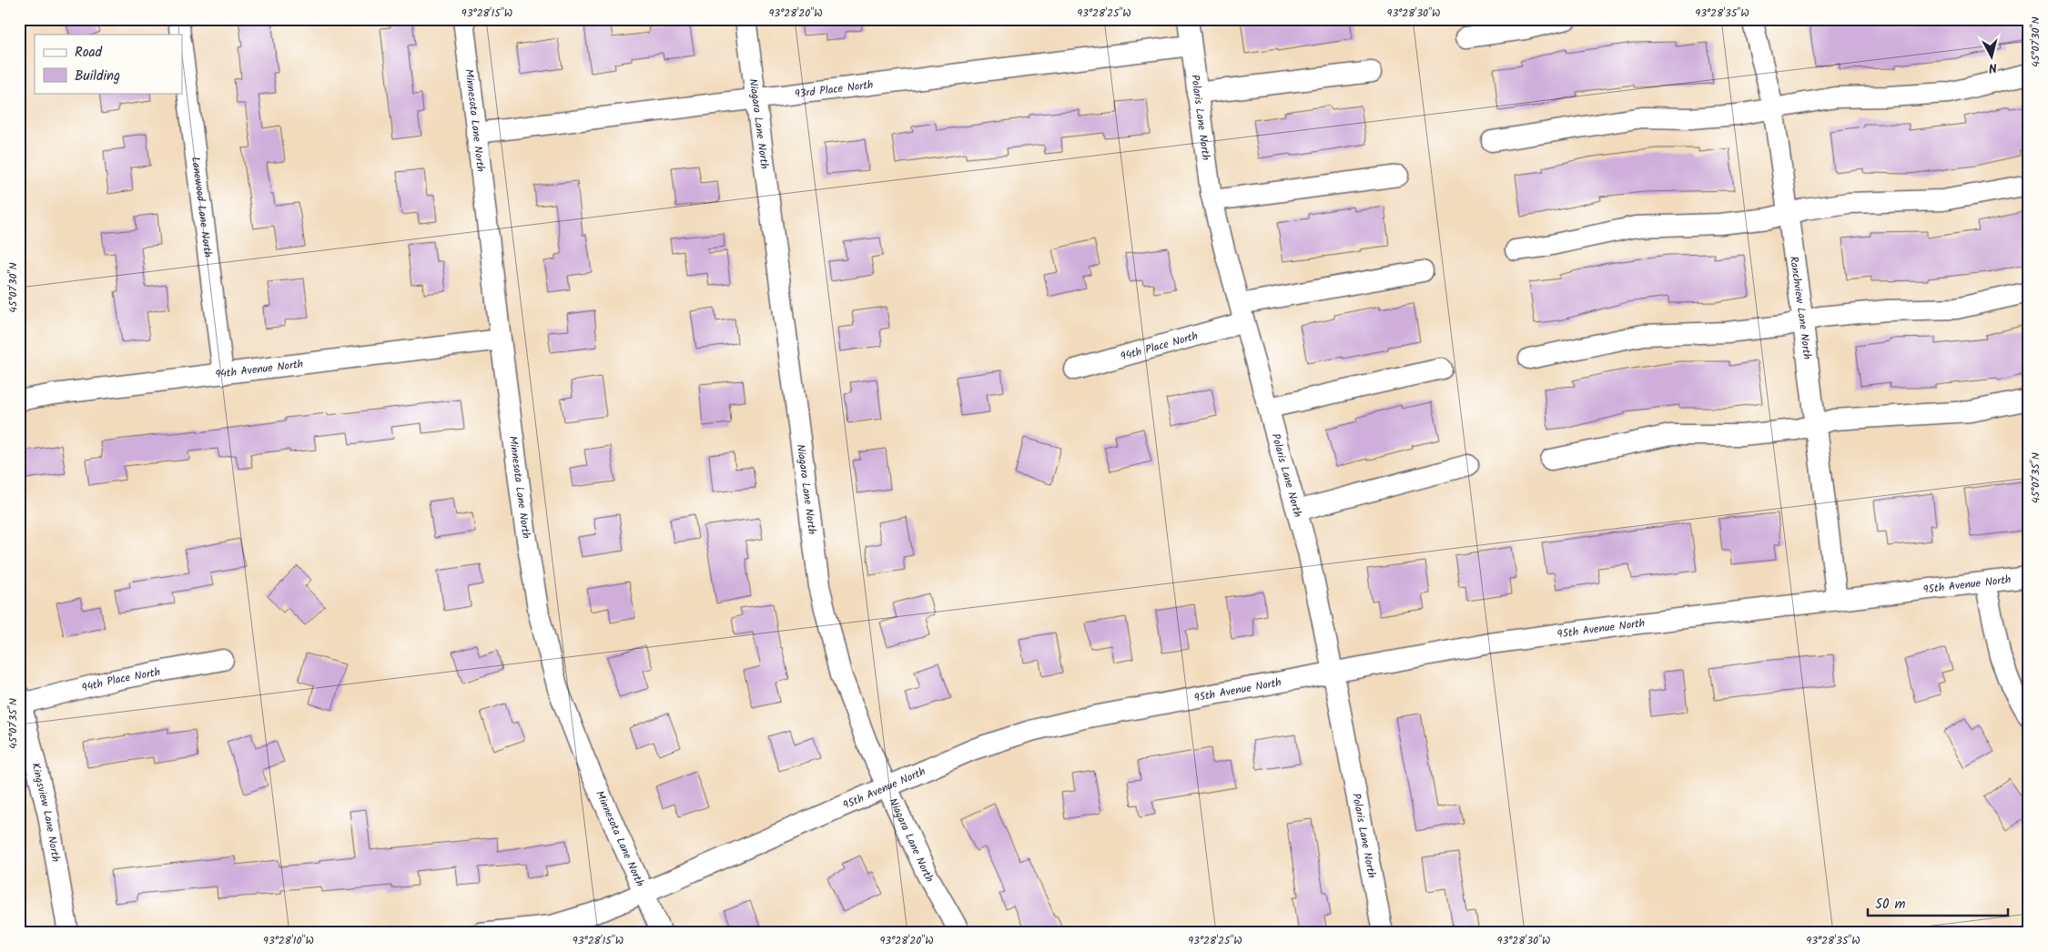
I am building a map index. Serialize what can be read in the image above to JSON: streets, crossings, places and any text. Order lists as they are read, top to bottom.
{
  "streets": {
    "street": [
      "93rd Place North",
      "Polaris Lane North",
      "Minnesota Lane North",
      "Niagara Lane North",
      "Lanewood Lane North",
      "Ranchview Lane North",
      "94th Place North",
      "94th Avenue North",
      "95th Avenue North",
      "Kingsview Lane North"
    ]
  },
  "crossings": [
    ["93rd Place North", "Polaris Lane North"],
    ["93rd Place North", "Minnesota Lane North"],
    ["93rd Place North", "Niagara Lane North"],
    ["Polaris Lane North", "94th Place North"],
    ["Polaris Lane North", "95th Avenue North"],
    ["Minnesota Lane North", "94th Avenue North"],
    ["Minnesota Lane North", "95th Avenue North"],
    ["Niagara Lane North", "95th Avenue North"],
    ["Lanewood Lane North", "94th Avenue North"],
    ["Ranchview Lane North", "95th Avenue North"],
    ["94th Place North", "Kingsview Lane North"]
  ],
  "legend": ["Road", "Building"],
  "scale_bar": "50 m",
  "north": "bottom",
  "coordinates": [
    "93°28'15\"W",
    "93°28'20\"W",
    "93°28'25\"W",
    "93°28'30\"W",
    "93°28'35\"W",
    "45°07'30\"N",
    "45°07'35\"N",
    "93°28'10\"W"
  ]
}
